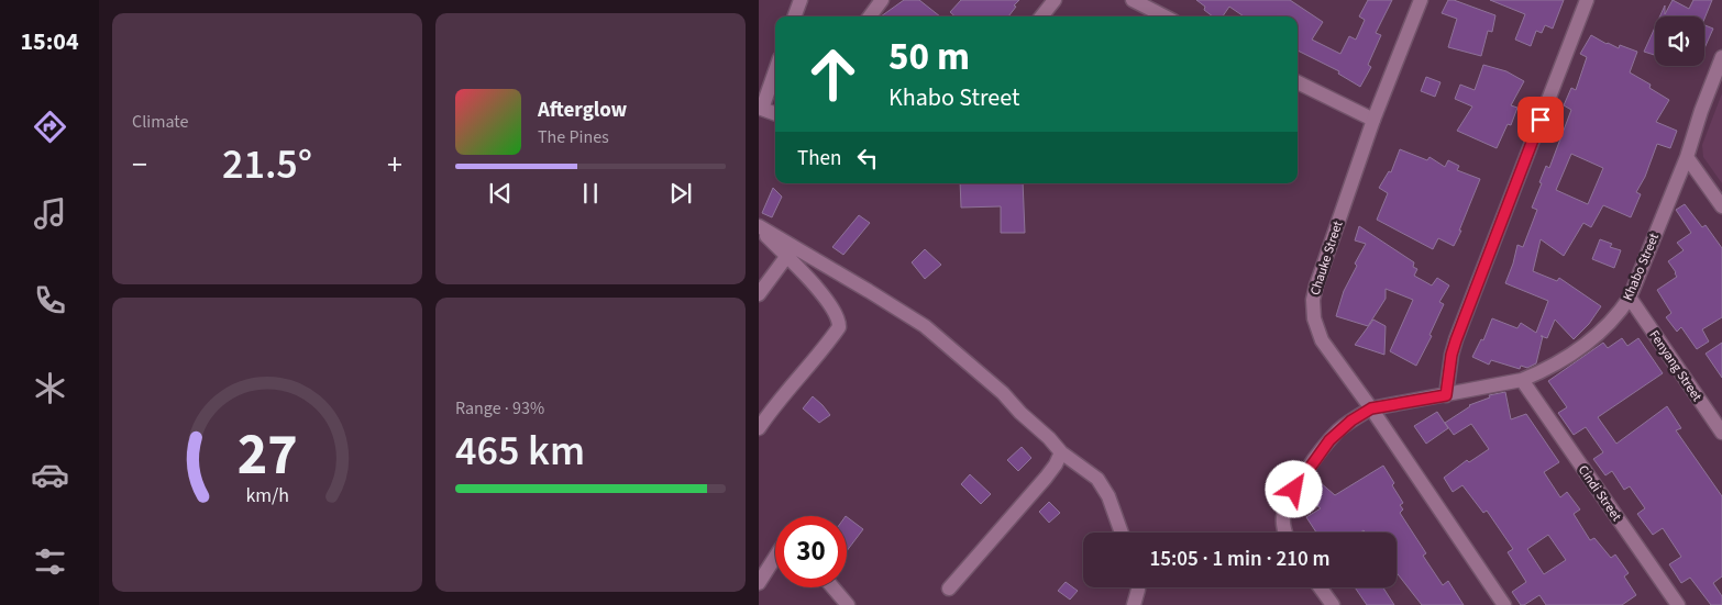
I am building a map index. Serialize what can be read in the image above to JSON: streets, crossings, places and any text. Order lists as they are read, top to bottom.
{
  "streets": {
    "street": [
      "Chauke Street",
      "Khabo Street",
      "Fenyang Street",
      "Cindi Street"
    ]
  },
  "crossings": [
    ["Chauke Street", "Khabo Street"],
    ["Khabo Street", "Fenyang Street"],
    ["Khabo Street", "Cindi Street"]
  ],
  "page": {
    "tabs": "15:04",
    "tile": [
      "Climate",
      ["Range · 93%", "465 km"]
    ],
    "turn": ["50 m", "Khabo Street"],
    "song": ["Afterglow", "The Pines"],
    "then": "Then",
    "heat": ["−", "21.5°", "+"],
    "limit": "30",
    "trip": "15:05 · 1 min · 210 m",
    "gauge": ["27", "km/h"]
  }
}
